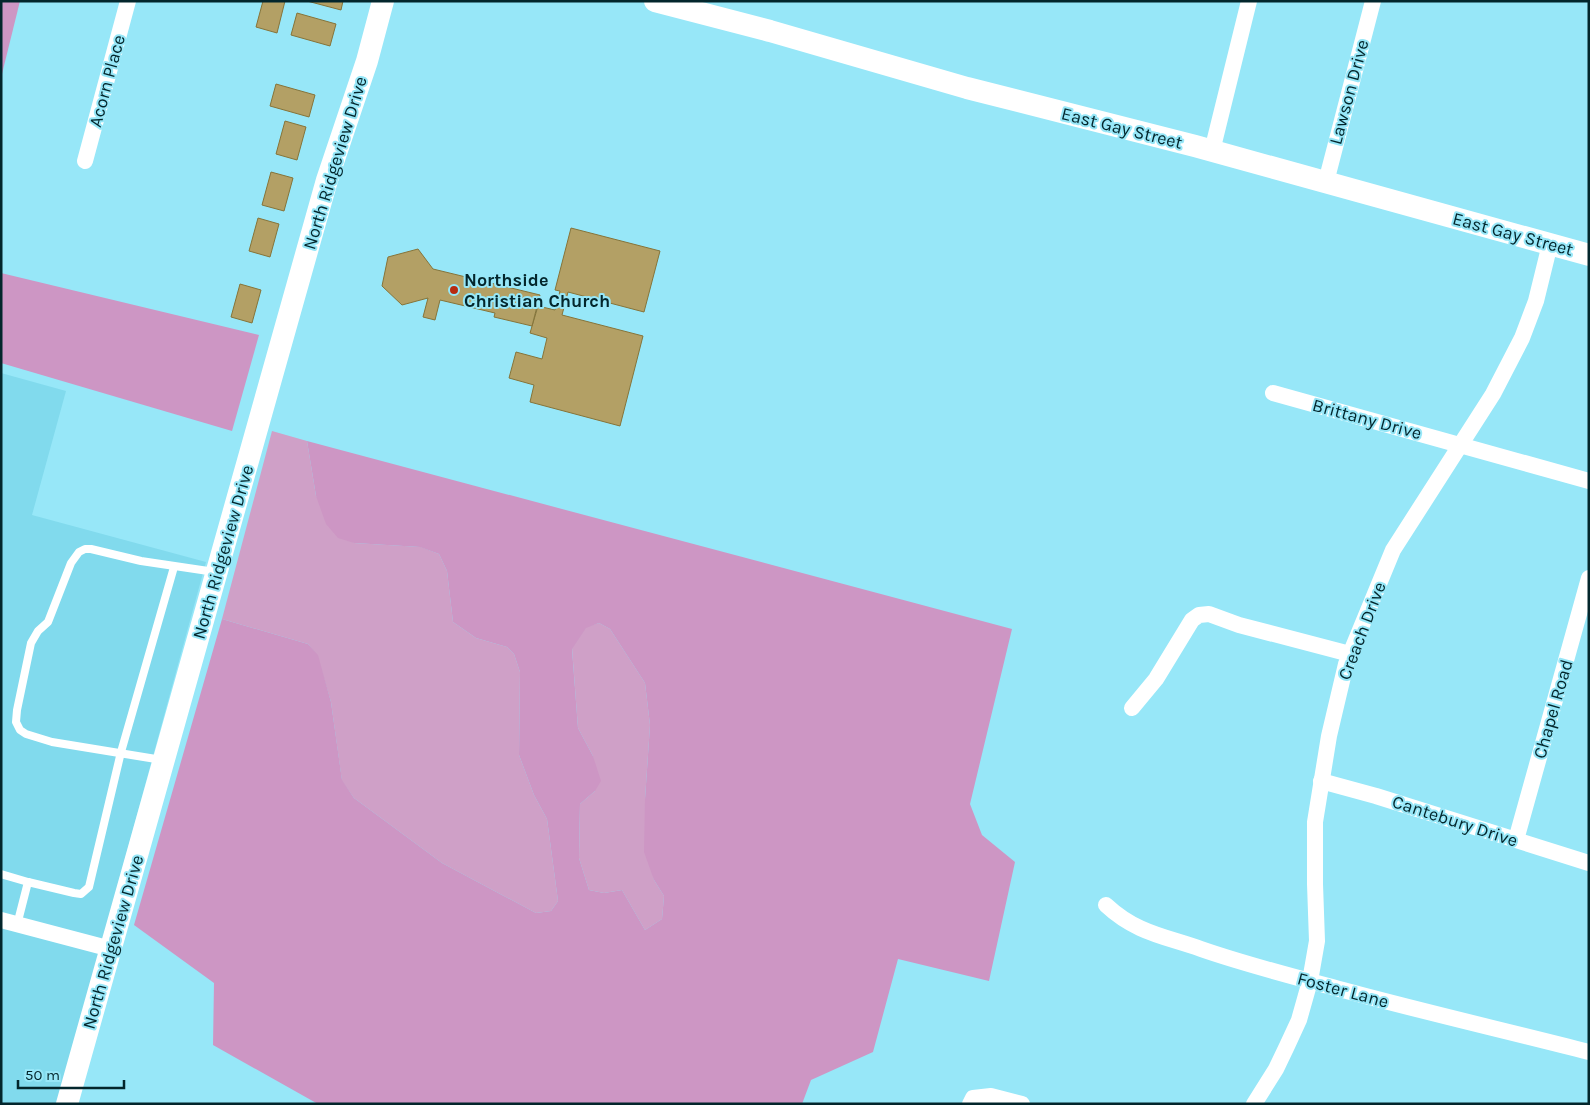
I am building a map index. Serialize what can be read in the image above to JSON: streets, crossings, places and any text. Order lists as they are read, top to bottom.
{
  "streets": {
    "main road": ["East Gay Street", "North Ridgeview Drive"],
    "street": [
      "Acorn Place",
      "Lawson Drive",
      "Brittany Drive",
      "Creach Drive",
      "Chapel Road",
      "Cantebury Drive",
      "Foster Lane"
    ]
  },
  "crossings": [
    ["Lawson Drive", "East Gay Street"],
    ["East Gay Street", "Creach Drive"],
    ["Brittany Drive", "Creach Drive"],
    ["Creach Drive", "Cantebury Drive"],
    ["Creach Drive", "Foster Lane"],
    ["Chapel Road", "Cantebury Drive"]
  ],
  "places": ["Northside Christian Church"],
  "scale_bar": "50 m"
}
